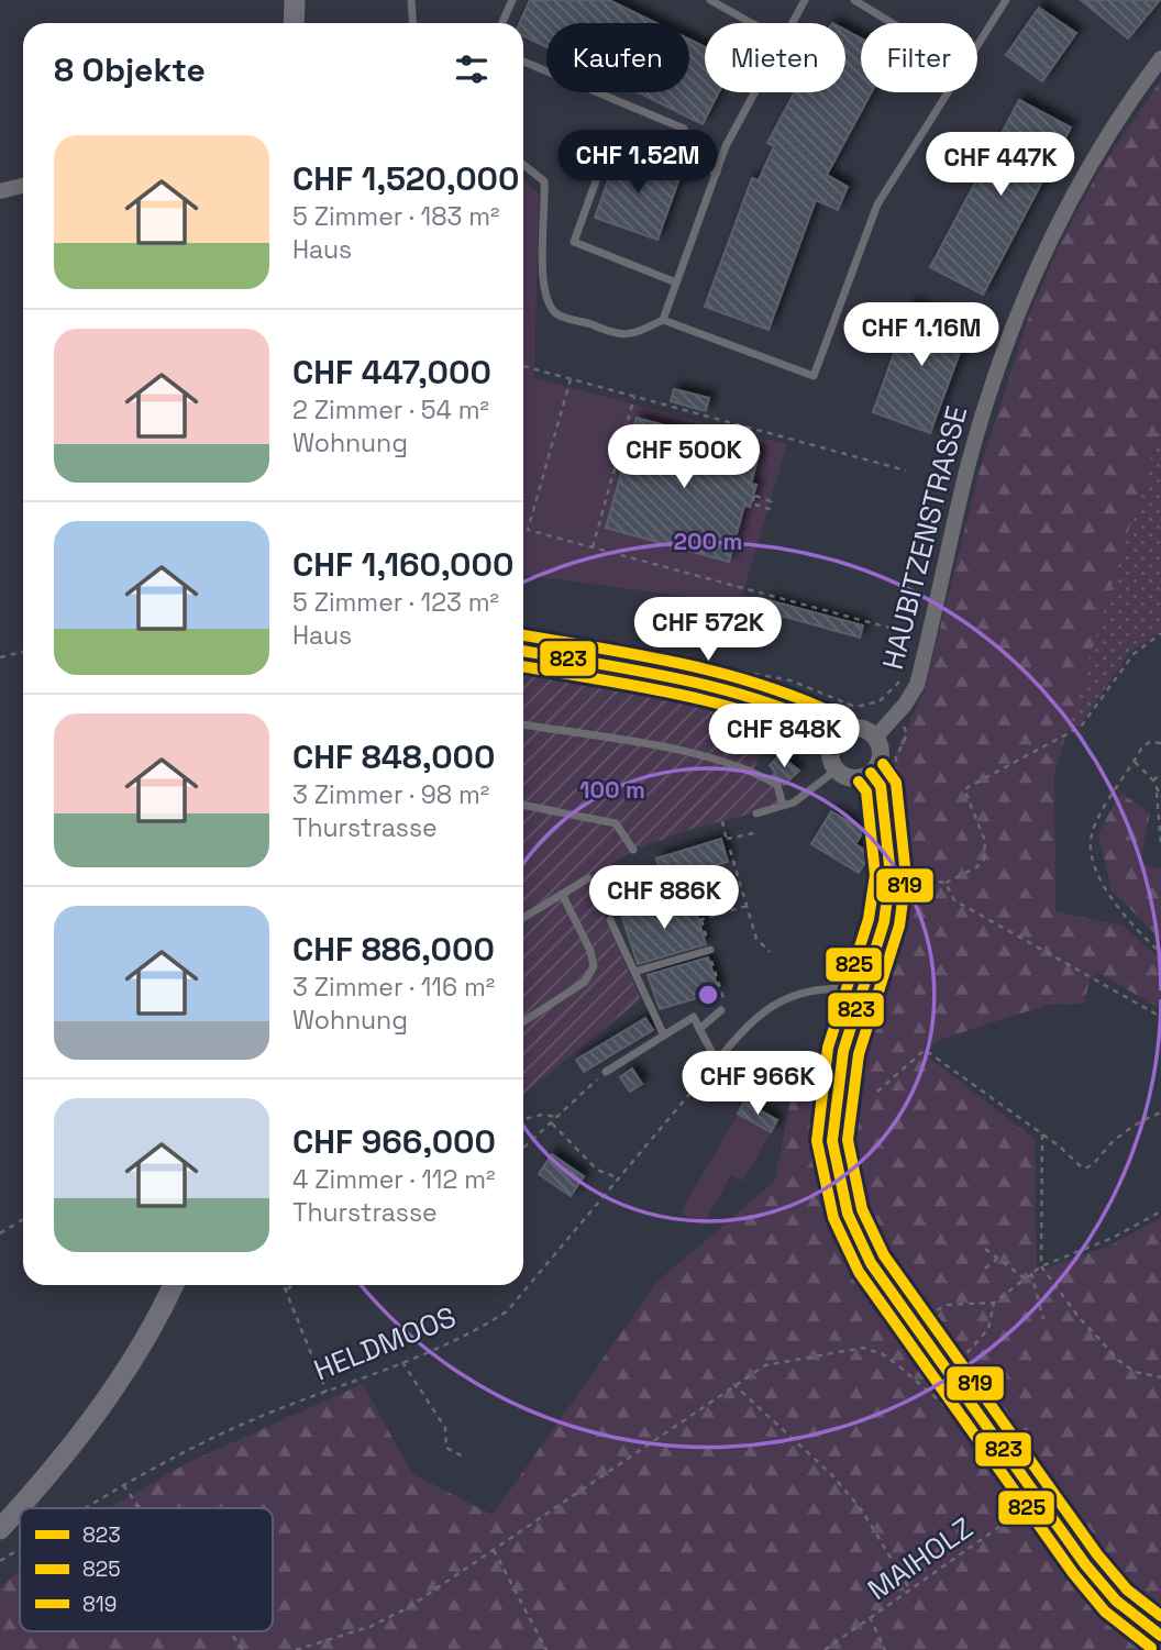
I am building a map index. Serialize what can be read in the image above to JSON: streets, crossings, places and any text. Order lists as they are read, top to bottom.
{
  "streets": {
    "street": ["HAUBITZENSTRASSE"],
    "path": ["HELDMOOS", "MAIHOLZ"]
  },
  "lines": ["transit line 819", "transit line 823", "transit line 825"],
  "legend": ["823", "825", "819"],
  "page": {
    "chip": ["Kaufen", "Mieten", "Filter"],
    "heading": "8 Objekte",
    "list": [
      {
        "name": "CHF 1,520,000",
        "note": "5 Zimmer · 183 m² · Haus"
      },
      {
        "name": "CHF 447,000",
        "note": "2 Zimmer · 54 m² · Wohnung"
      },
      {
        "name": "CHF 1,160,000",
        "note": "5 Zimmer · 123 m² · Haus"
      },
      {
        "name": "CHF 848,000",
        "note": "3 Zimmer · 98 m² · Thurstrasse"
      },
      {
        "name": "CHF 886,000",
        "note": "3 Zimmer · 116 m² · Wohnung"
      },
      {
        "name": "CHF 966,000",
        "note": "4 Zimmer · 112 m² · Thurstrasse"
      }
    ],
    "price": [
      "CHF 1.52M",
      "CHF 447K",
      "CHF 1.16M",
      "CHF 500K",
      "CHF 572K",
      "CHF 848K",
      "CHF 886K",
      "CHF 966K"
    ]
  },
  "rings": ["200 m", "100 m"]
}
